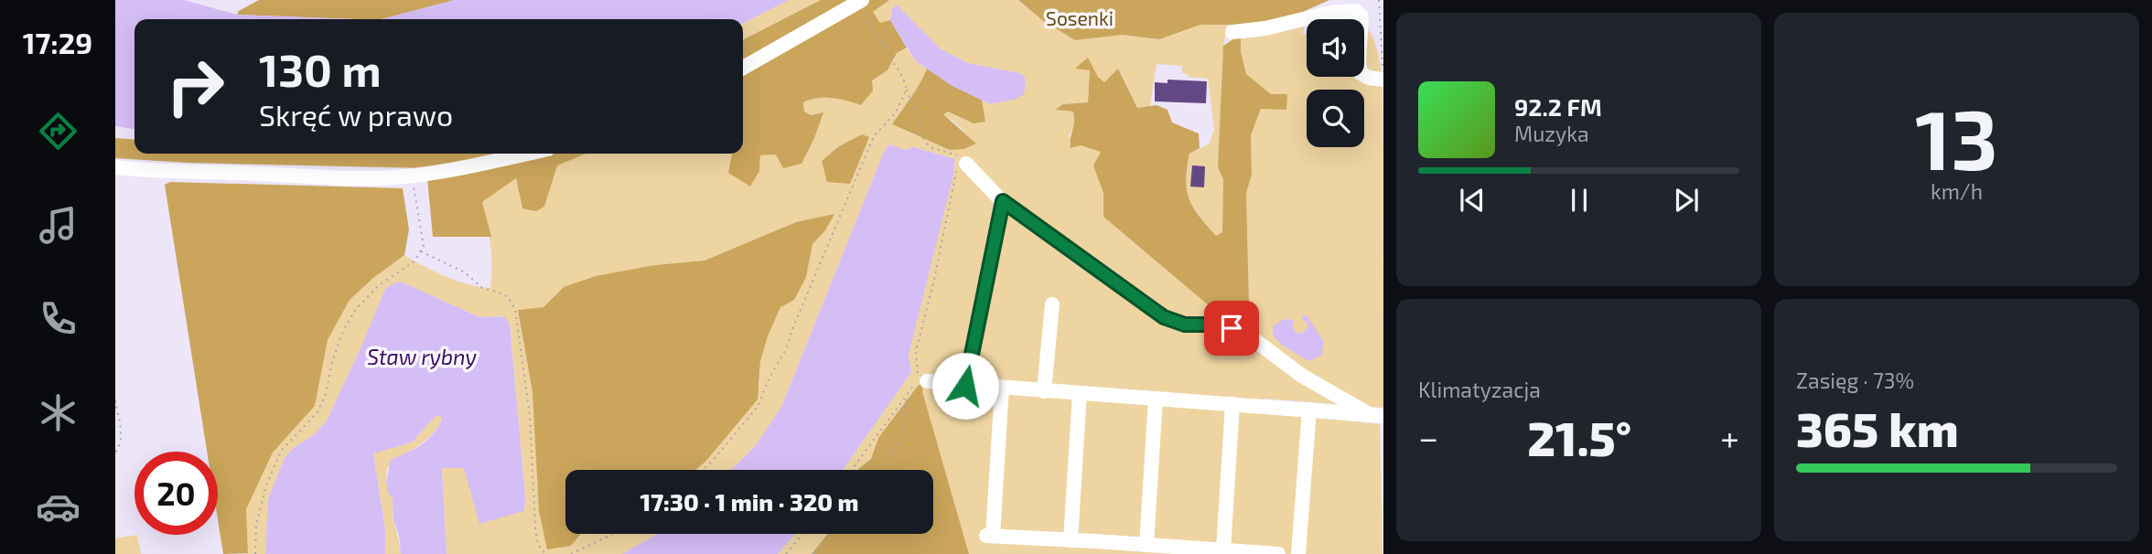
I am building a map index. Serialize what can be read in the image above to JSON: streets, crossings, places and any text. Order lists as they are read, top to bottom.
{
  "water": ["Staw rybny"],
  "parks": ["Sosenki"],
  "page": {
    "tabs": "17:29",
    "tile": [
      ["13", "km/h"],
      "Klimatyzacja",
      ["Zasięg · 73%", "365 km"]
    ],
    "turn": ["130 m", "Skręć w prawo"],
    "song": ["92.2 FM", "Muzyka"],
    "heat": ["−", "21.5°", "+"],
    "limit": "20",
    "trip": "17:30 · 1 min · 320 m"
  }
}
